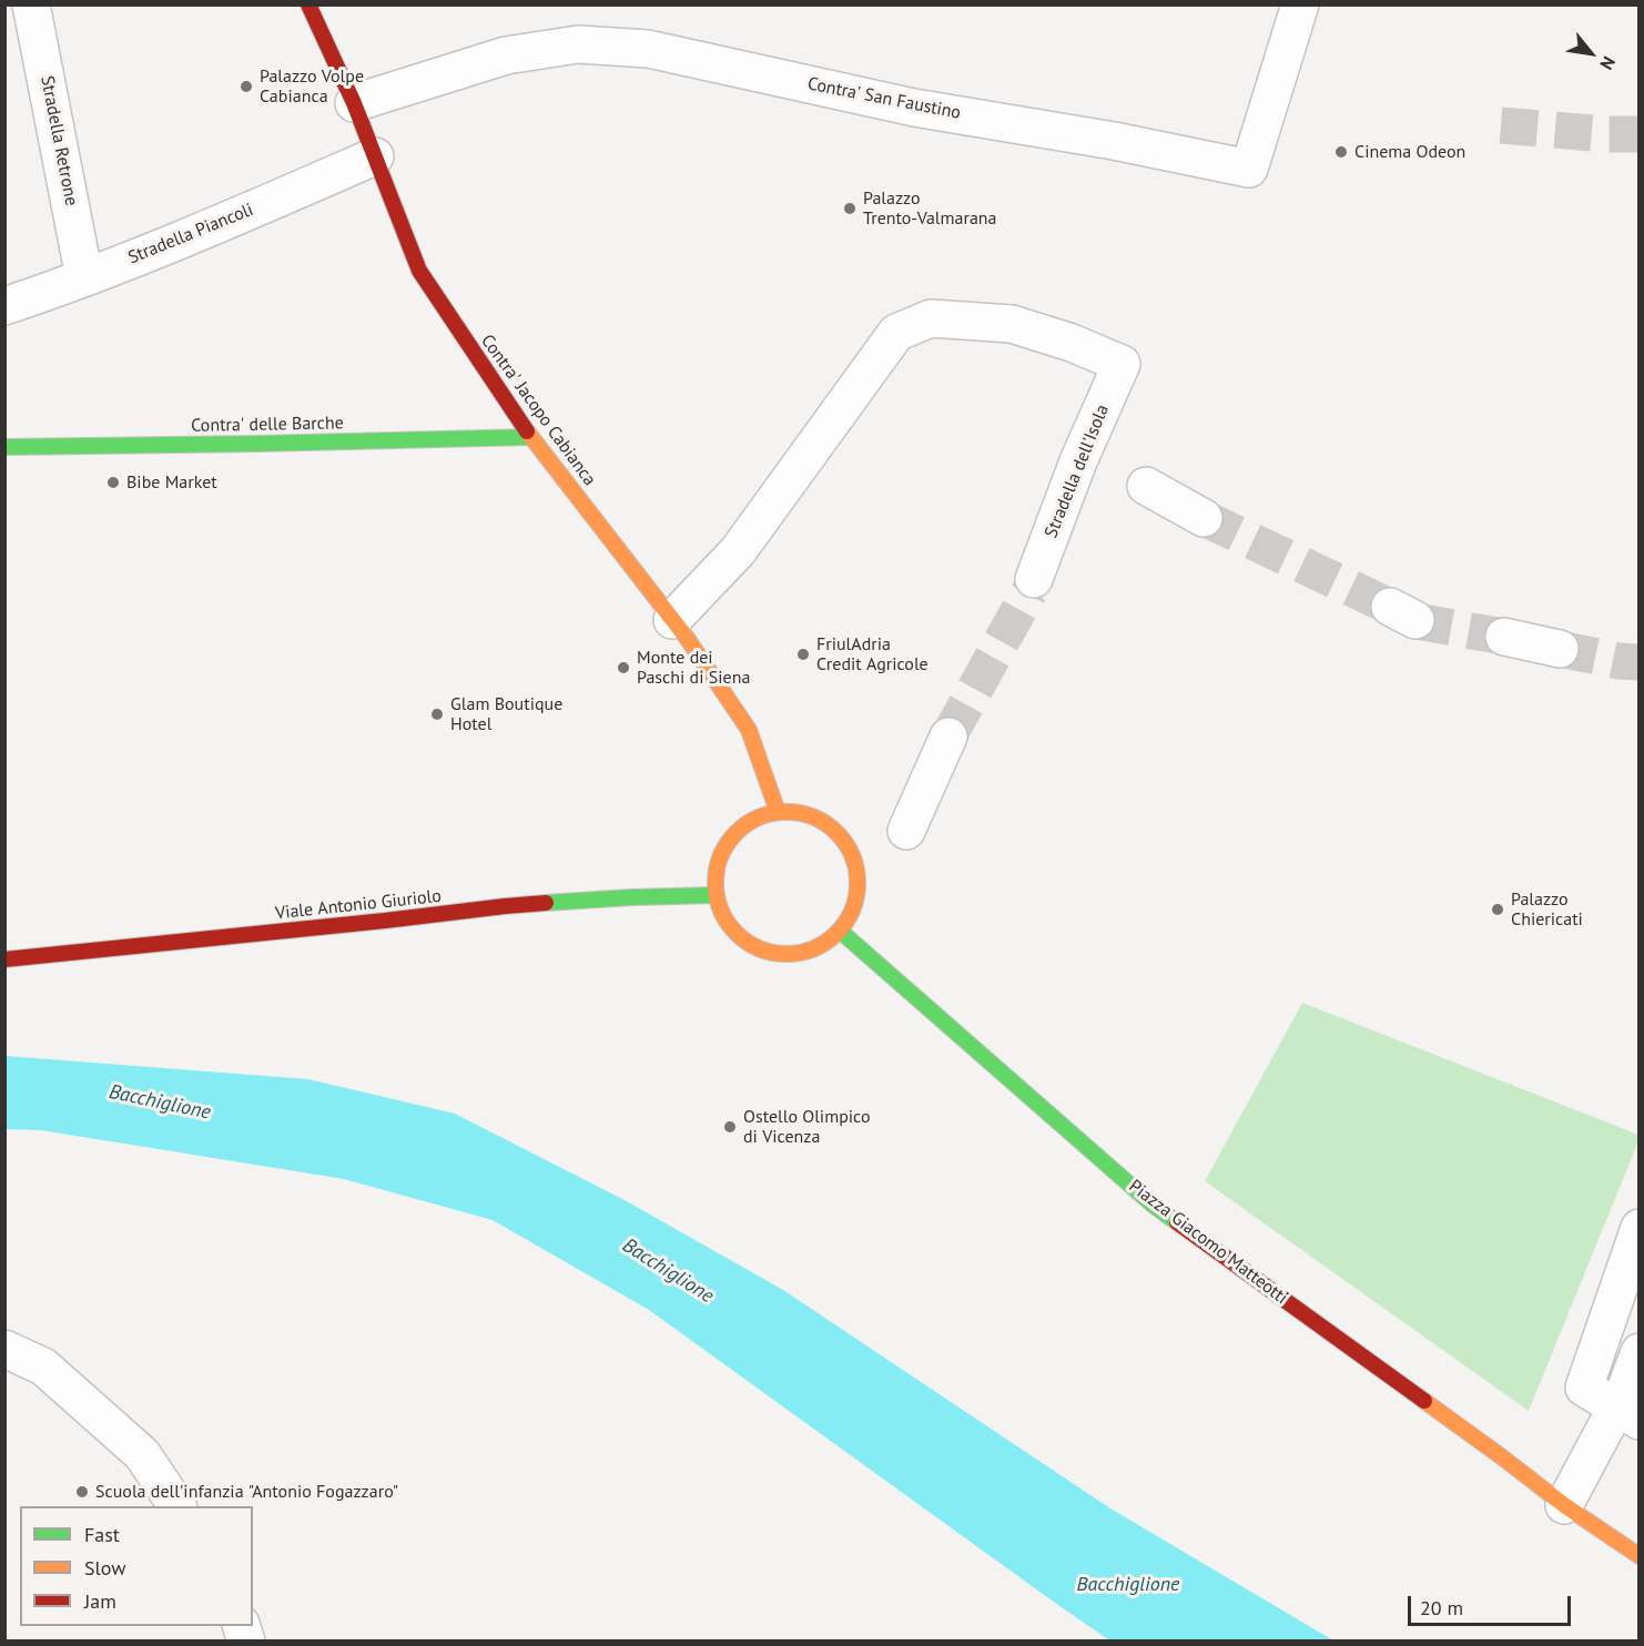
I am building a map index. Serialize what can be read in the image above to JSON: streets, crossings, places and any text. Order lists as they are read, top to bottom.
{
  "streets": {
    "street": [
      "Contra' San Faustino",
      "Stradella Retrone",
      "Stradella Piancoli",
      "Contra' Jacopo Cabianca",
      "Contra' delle Barche",
      "Stradella dell'Isola",
      "Viale Antonio Giuriolo",
      "Piazza Giacomo Matteotti"
    ]
  },
  "crossings": [
    ["Contra' San Faustino", "Contra' Jacopo Cabianca"],
    ["Stradella Retrone", "Stradella Piancoli"],
    ["Stradella Piancoli", "Contra' Jacopo Cabianca"],
    ["Contra' Jacopo Cabianca", "Contra' delle Barche"],
    ["Contra' Jacopo Cabianca", "Stradella dell'Isola"],
    ["Contra' Jacopo Cabianca", "Viale Antonio Giuriolo"],
    ["Contra' Jacopo Cabianca", "Piazza Giacomo Matteotti"],
    ["Viale Antonio Giuriolo", "Piazza Giacomo Matteotti"]
  ],
  "water": ["Bacchiglione"],
  "places": [
    "Palazzo Volpe Cabianca",
    "Cinema Odeon",
    "Palazzo Trento-Valmarana",
    "Bibe Market",
    "FriulAdria Credit Agricole",
    "Monte dei Paschi di Siena",
    "Glam Boutique Hotel",
    "Palazzo Chiericati",
    "Ostello Olimpico di Vicenza",
    "Scuola dell'infanzia \"Antonio Fogazzaro\""
  ],
  "legend": ["Fast", "Slow", "Jam"],
  "scale_bar": "20 m",
  "north": "bottom right"
}
